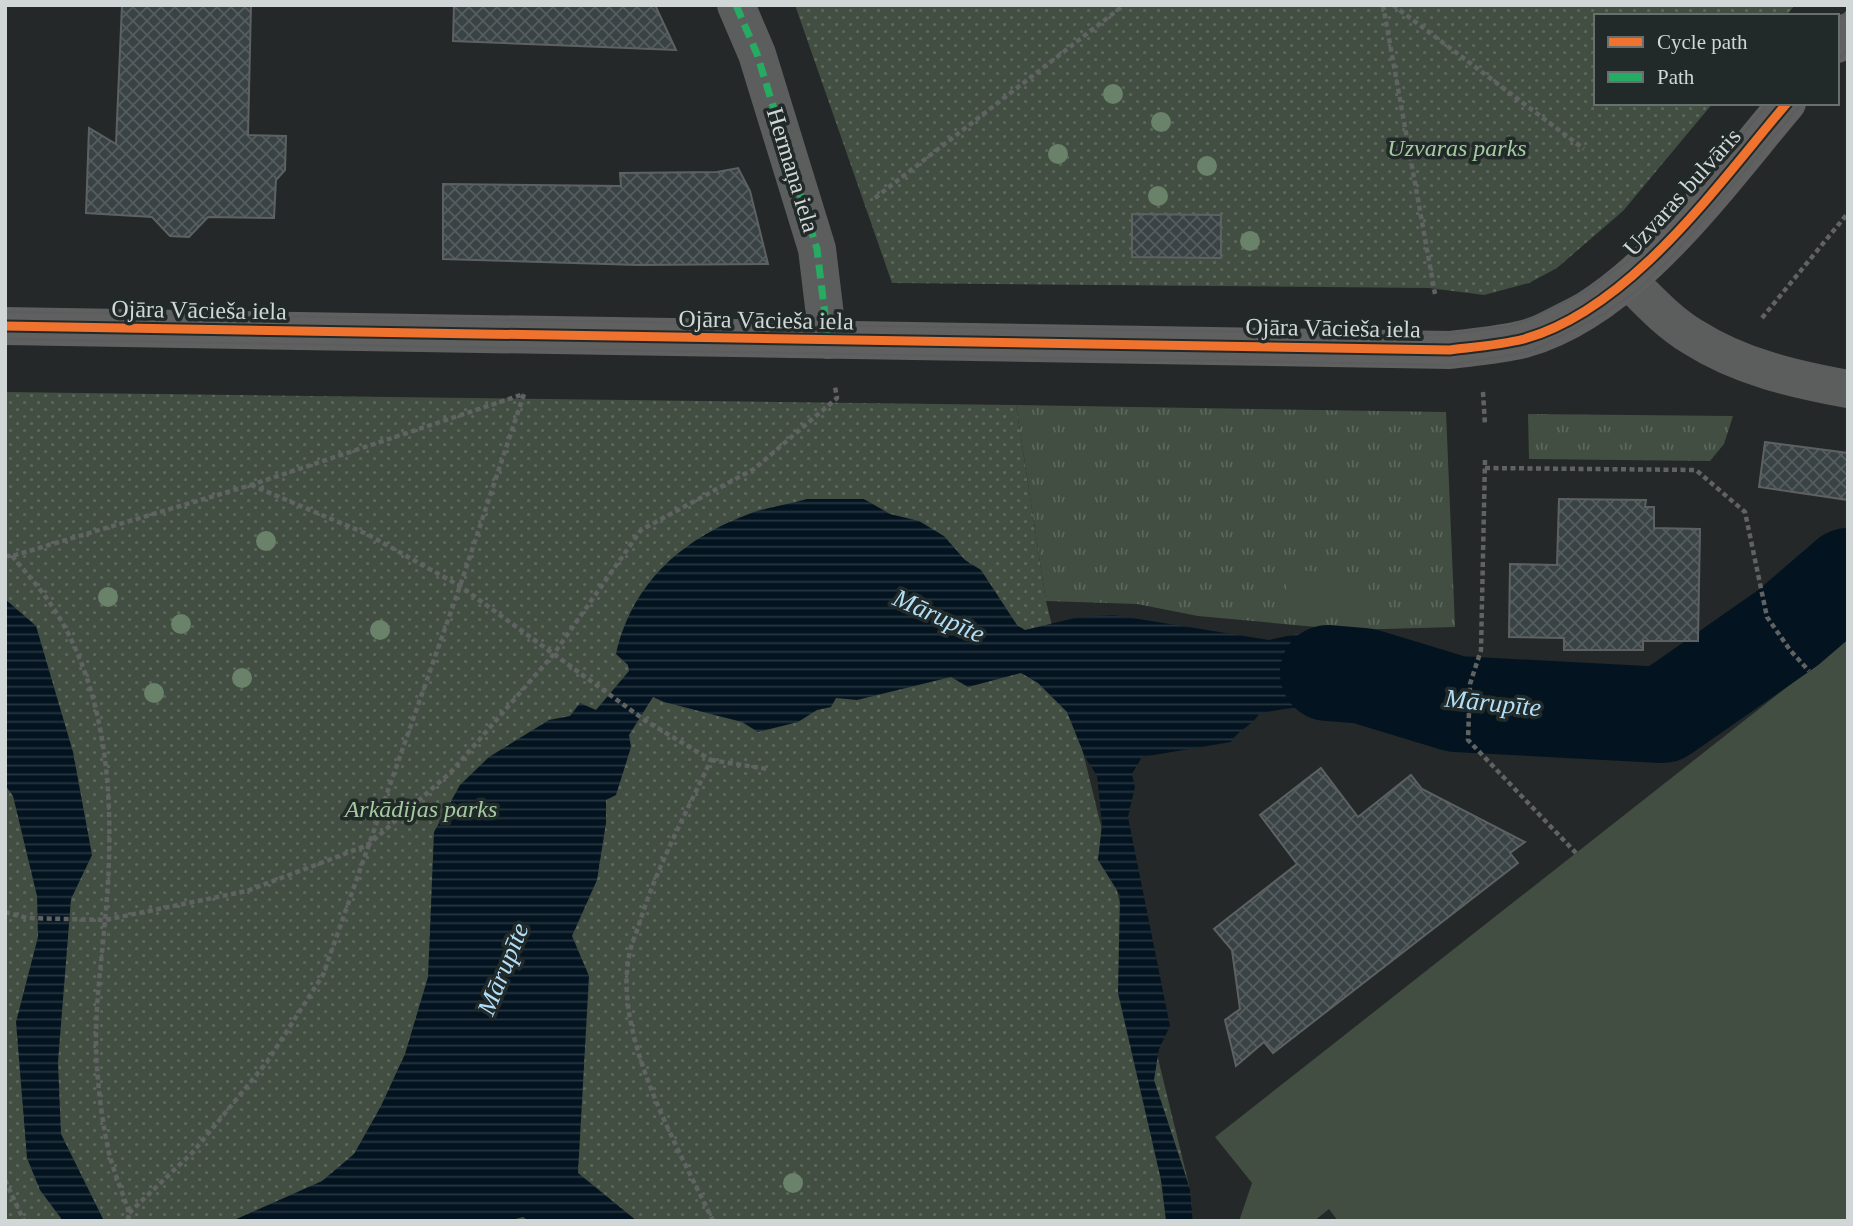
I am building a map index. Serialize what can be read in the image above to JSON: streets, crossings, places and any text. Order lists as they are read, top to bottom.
{
  "streets": {
    "street": ["Hermaņa iela", "Uzvaras bulvāris", "Ojāra Vācieša iela"]
  },
  "crossings": [
    ["Hermaņa iela", "Ojāra Vācieša iela"],
    ["Uzvaras bulvāris", "Ojāra Vācieša iela"]
  ],
  "water": ["Mārupīte"],
  "parks": ["Uzvaras parks", "Arkādijas parks"],
  "legend": ["Cycle path", "Path"]
}
